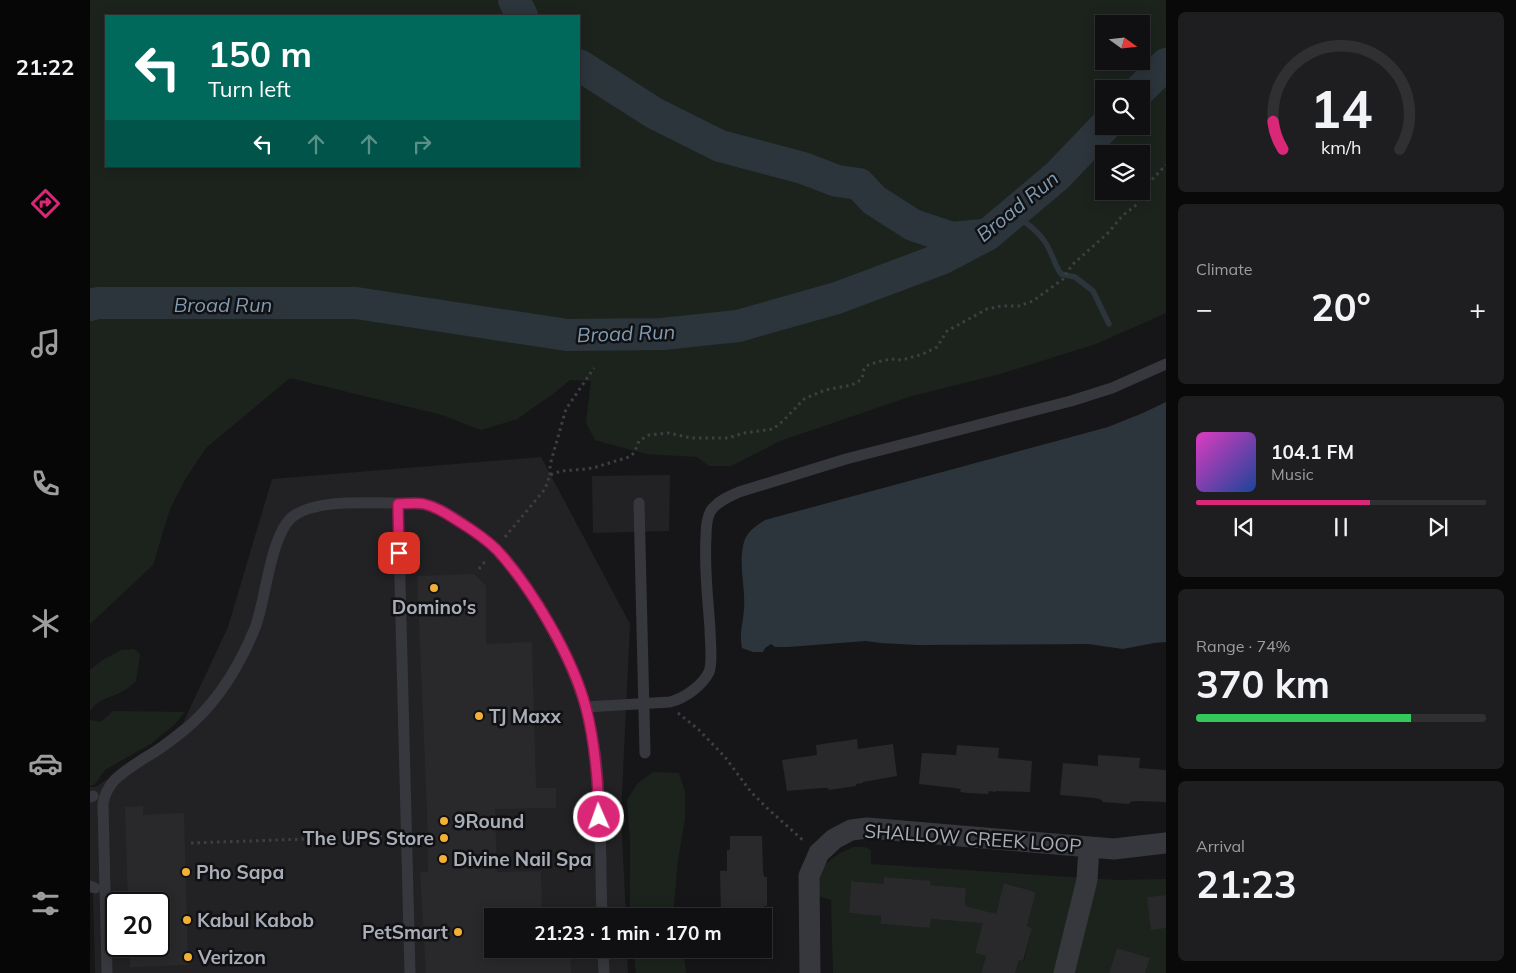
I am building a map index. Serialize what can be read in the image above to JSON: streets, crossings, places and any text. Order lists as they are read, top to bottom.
{
  "streets": {
    "street": ["SHALLOW CREEK LOOP"]
  },
  "water": ["Broad Run"],
  "places": [
    "Domino's",
    "TJ Maxx",
    "9Round",
    "The UPS Store",
    "Divine Nail Spa",
    "Pho Sapa",
    "Kabul Kabob",
    "PetSmart",
    "Verizon"
  ],
  "north": "right",
  "page": {
    "tabs": "21:22",
    "turn": ["150 m", "Turn left"],
    "tile": [
      "Climate",
      ["Range · 74%", "370 km"],
      ["Arrival", "21:23"]
    ],
    "heat": ["−", "20°", "+"],
    "song": ["104.1 FM", "Music"],
    "limit": "20",
    "trip": "21:23 · 1 min · 170 m",
    "gauge": ["14", "km/h"]
  }
}
